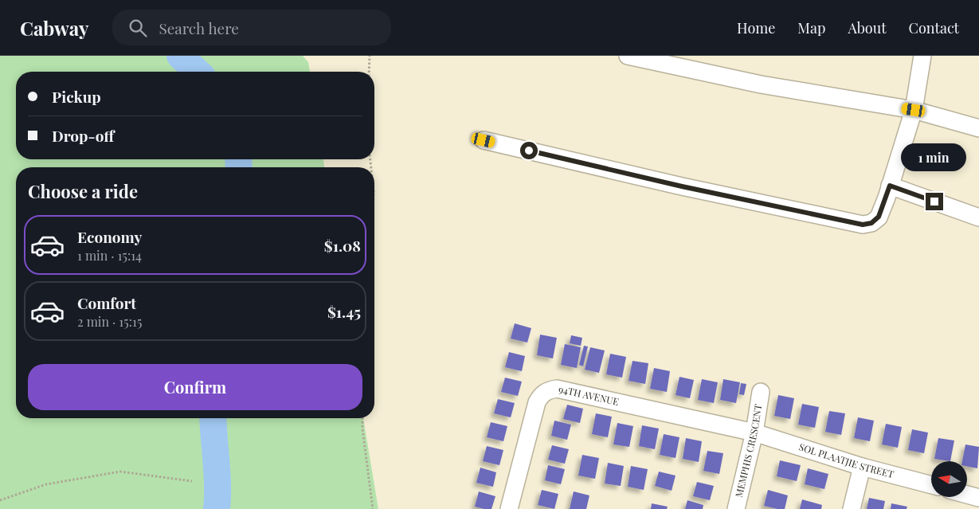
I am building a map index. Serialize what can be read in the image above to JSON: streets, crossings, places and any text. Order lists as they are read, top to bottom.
{
  "streets": {
    "street": ["94TH AVENUE", "MEMPHIS CRESCENT", "SOL PLAATJIE STREET"]
  },
  "crossings": [
    ["94TH AVENUE", "MEMPHIS CRESCENT"],
    ["94TH AVENUE", "SOL PLAATJIE STREET"],
    ["MEMPHIS CRESCENT", "SOL PLAATJIE STREET"]
  ],
  "north": "left",
  "page": {
    "header": "Cabway",
    "search": "Search here",
    "nav": [
      "Home",
      "Map",
      "About",
      "Contact"
    ],
    "banner": ["Pickup", "Drop-off"],
    "bubble": "1 min",
    "heading": "Choose a ride",
    "list": [
      {
        "name": "Economy",
        "note": "1 min · 15:14",
        "value": "$1.08"
      },
      {
        "name": "Comfort",
        "note": "2 min · 15:15",
        "value": "$1.45"
      }
    ],
    "buttons": "Confirm"
  }
}
